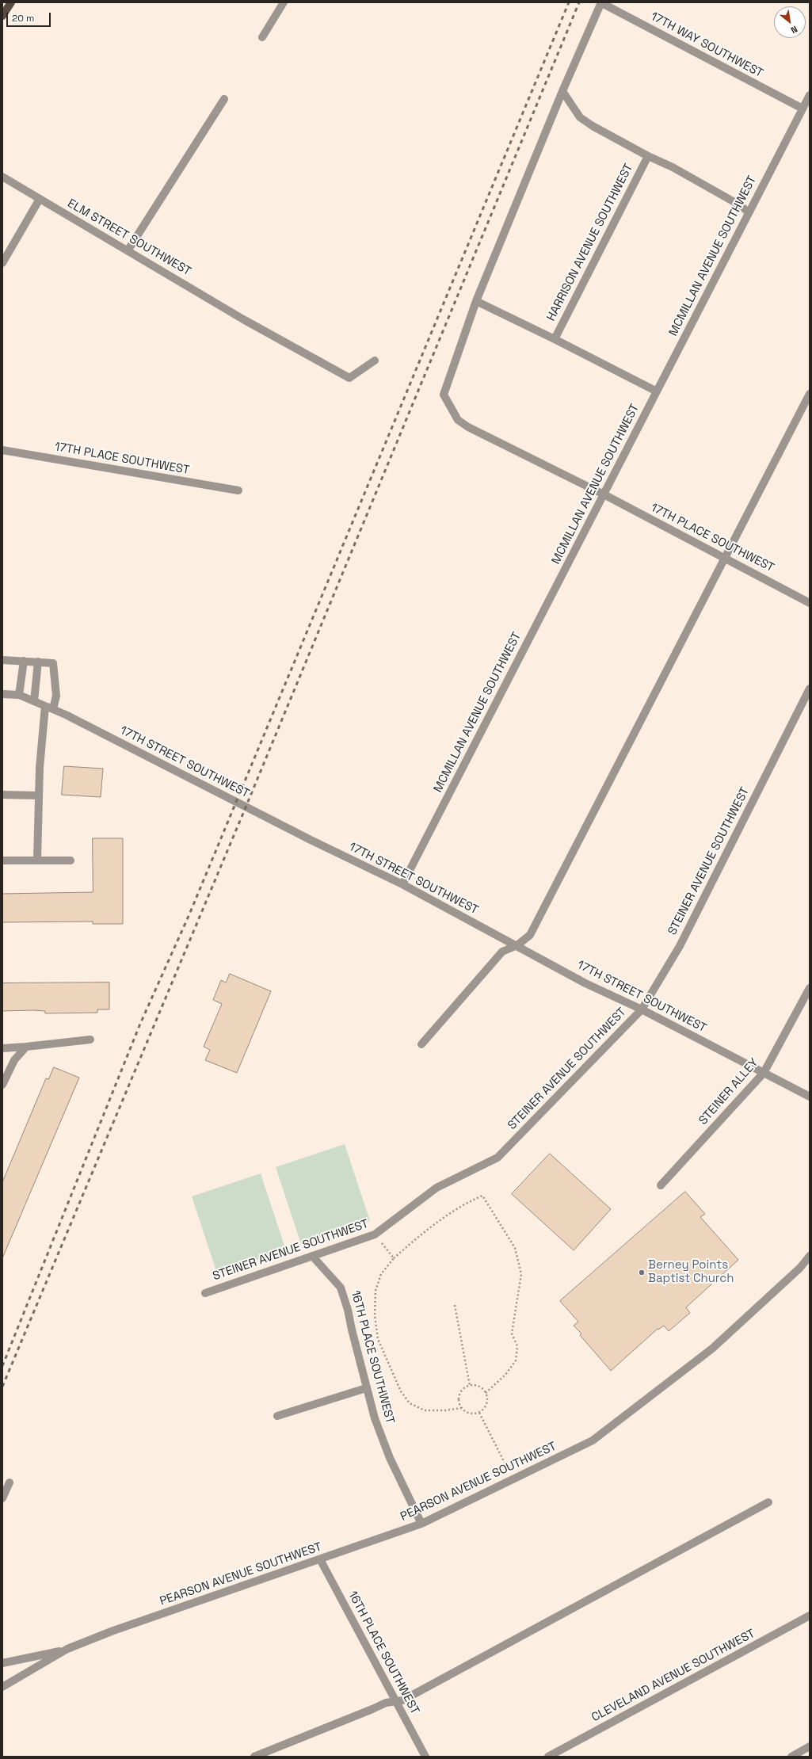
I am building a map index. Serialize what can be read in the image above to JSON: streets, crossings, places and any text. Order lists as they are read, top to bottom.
{
  "streets": {
    "street": [
      "17TH WAY SOUTHWEST",
      "ELM STREET SOUTHWEST",
      "HARRISON AVENUE SOUTHWEST",
      "MCMILLAN AVENUE SOUTHWEST",
      "17TH PLACE SOUTHWEST",
      "17TH STREET SOUTHWEST",
      "STEINER AVENUE SOUTHWEST",
      "STEINER ALLEY",
      "16TH PLACE SOUTHWEST",
      "PEARSON AVENUE SOUTHWEST",
      "CLEVELAND AVENUE SOUTHWEST"
    ]
  },
  "crossings": [
    ["17TH WAY SOUTHWEST", "MCMILLAN AVENUE SOUTHWEST"],
    ["17TH WAY SOUTHWEST", "17TH PLACE SOUTHWEST"],
    ["MCMILLAN AVENUE SOUTHWEST", "17TH PLACE SOUTHWEST"],
    ["MCMILLAN AVENUE SOUTHWEST", "17TH STREET SOUTHWEST"],
    ["17TH STREET SOUTHWEST", "STEINER AVENUE SOUTHWEST"],
    ["17TH STREET SOUTHWEST", "STEINER ALLEY"],
    ["STEINER AVENUE SOUTHWEST", "16TH PLACE SOUTHWEST"],
    ["16TH PLACE SOUTHWEST", "PEARSON AVENUE SOUTHWEST"]
  ],
  "places": ["Berney Points Baptist Church"],
  "scale_bar": "20 m",
  "north": "bottom right"
}
